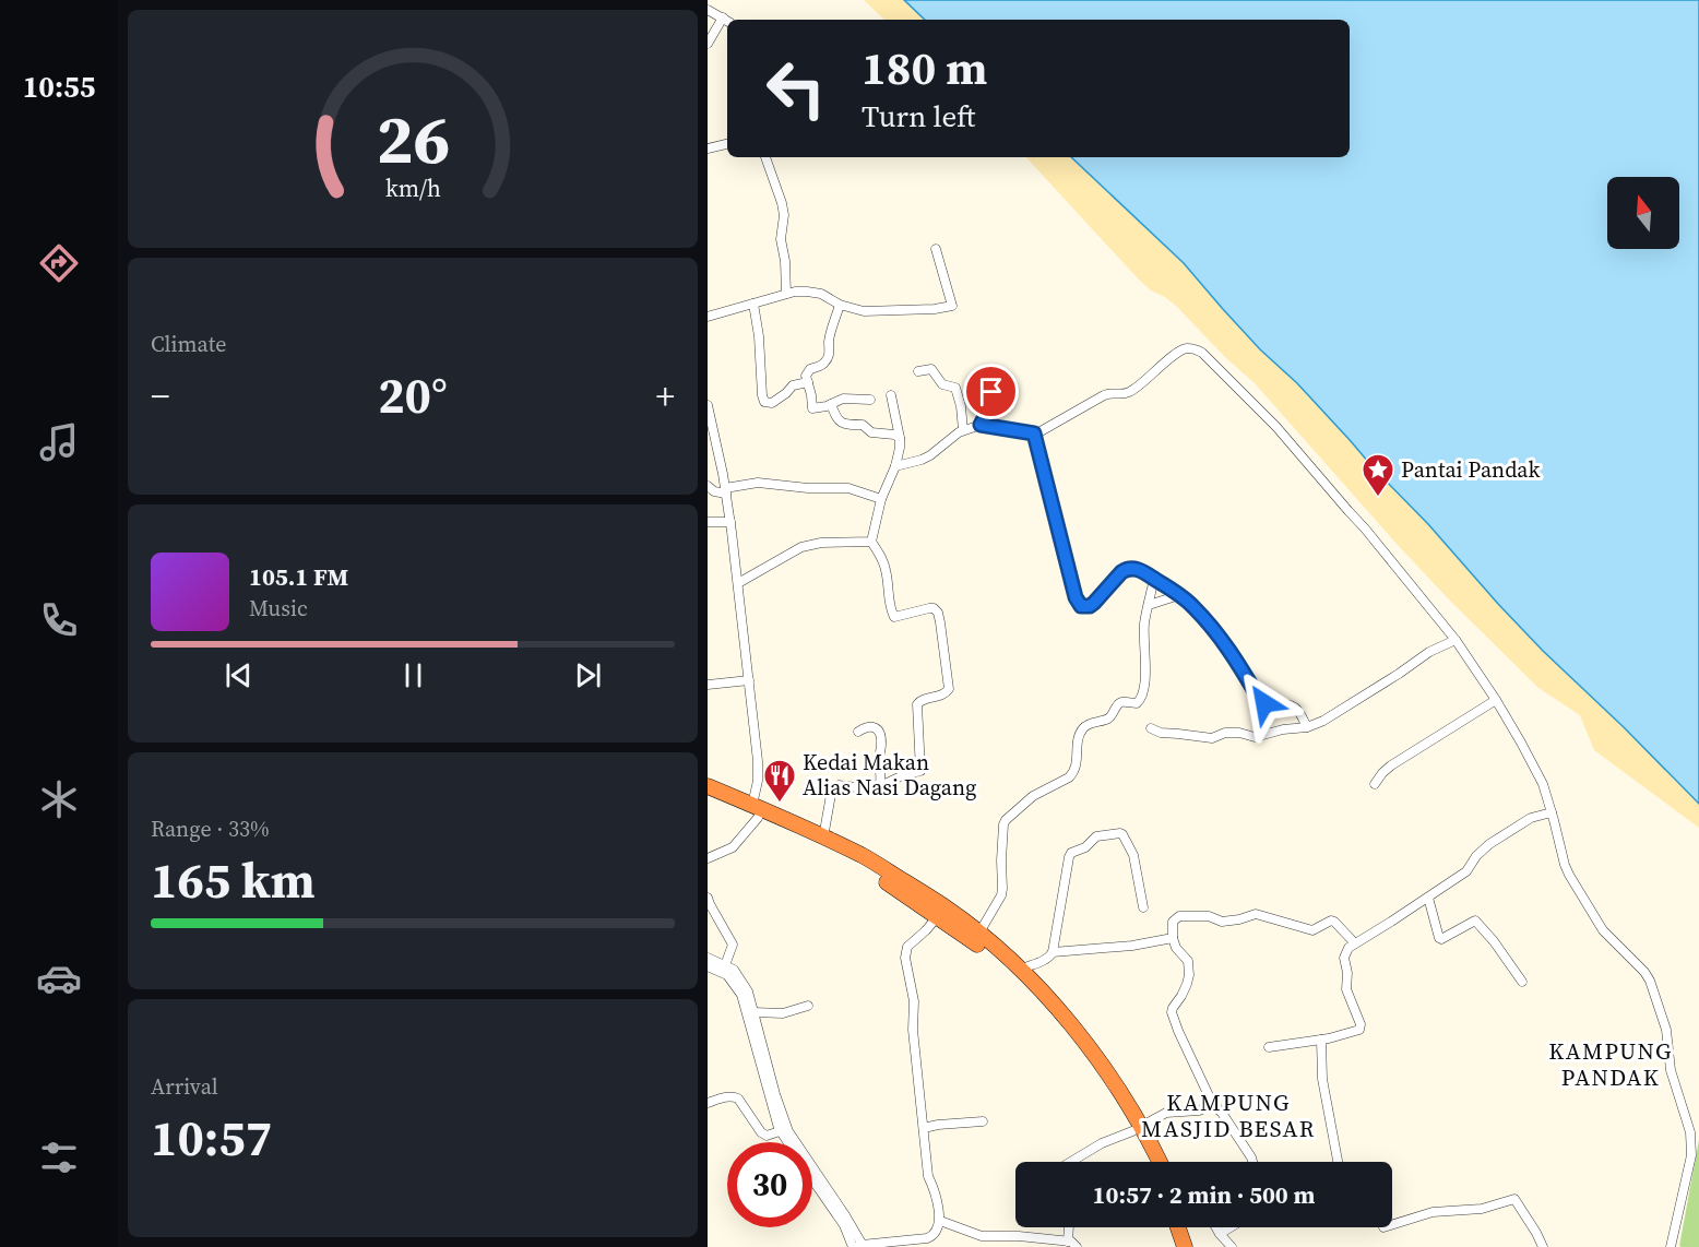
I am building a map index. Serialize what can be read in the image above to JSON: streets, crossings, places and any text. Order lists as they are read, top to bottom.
{
  "districts": ["KAMPUNG PANDAK", "KAMPUNG MASJID BESAR"],
  "places": {
    "place": ["Pantai Pandak"],
    "restaurant": ["Kedai Makan Alias Nasi Dagang"]
  },
  "north": "top",
  "page": {
    "tabs": "10:55",
    "turn": ["180 m", "Turn left"],
    "tile": [
      "Climate",
      ["Range · 33%", "165 km"],
      ["Arrival", "10:57"]
    ],
    "heat": ["−", "20°", "+"],
    "song": ["105.1 FM", "Music"],
    "limit": "30",
    "trip": "10:57 · 2 min · 500 m",
    "gauge": ["26", "km/h"]
  }
}
